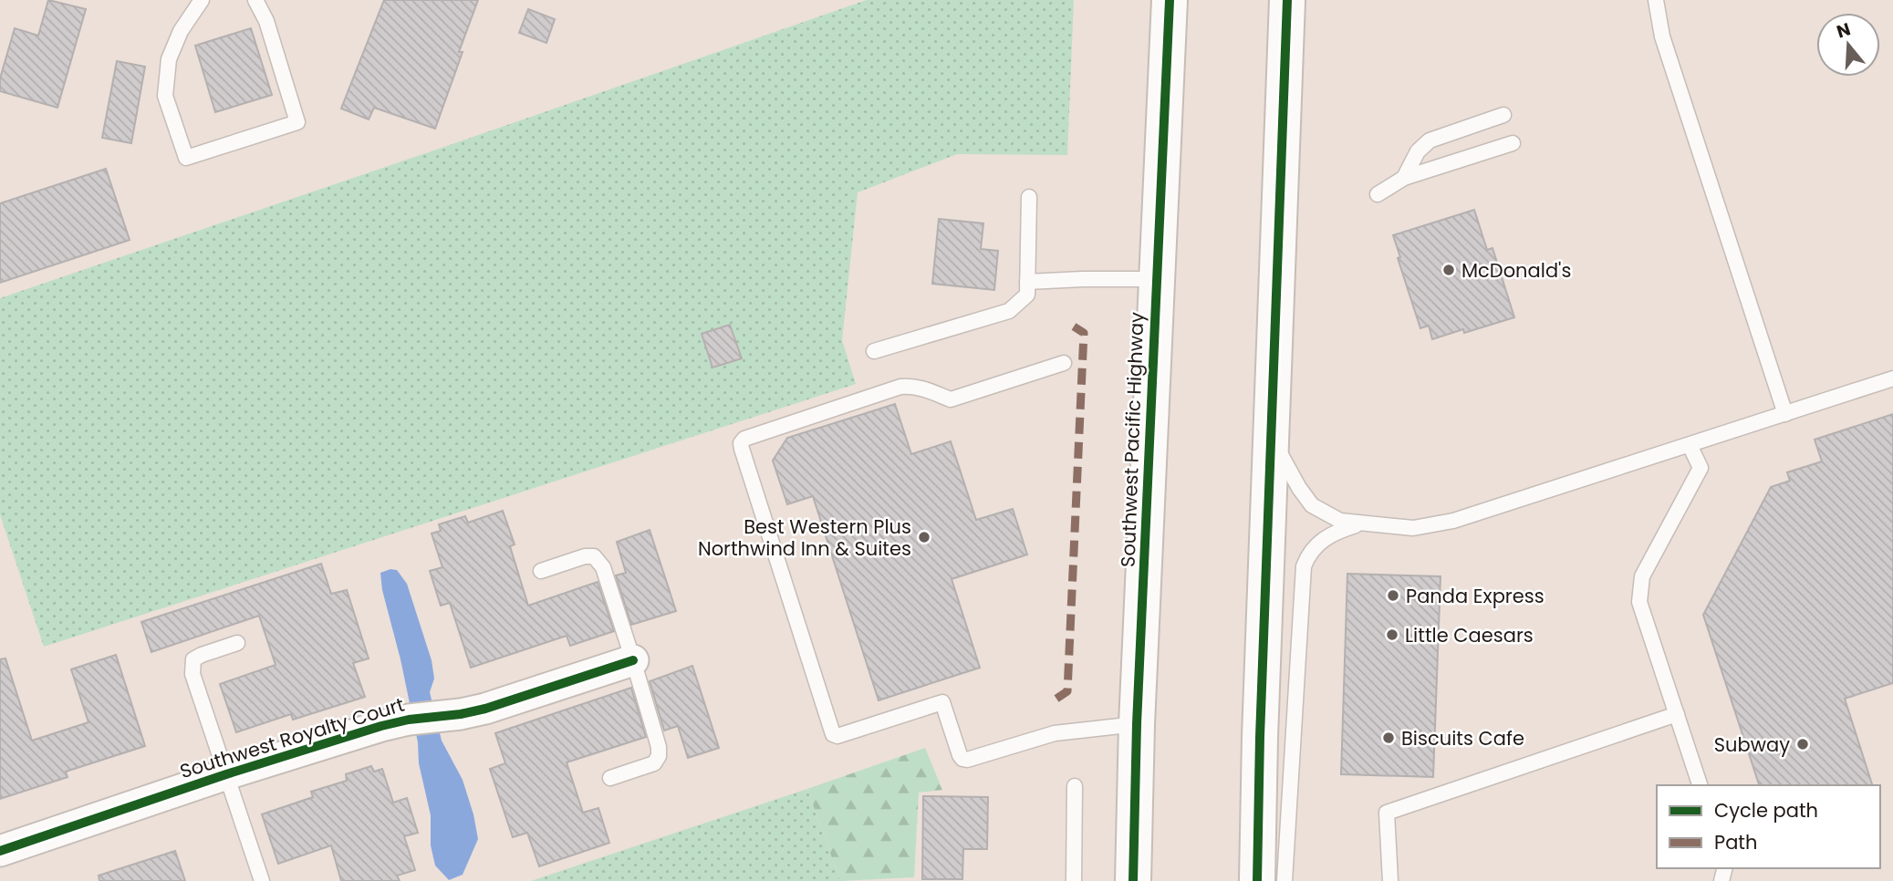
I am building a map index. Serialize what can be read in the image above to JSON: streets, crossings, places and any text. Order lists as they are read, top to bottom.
{
  "streets": {
    "highway": ["Southwest Pacific Highway"],
    "street": ["Southwest Royalty Court"]
  },
  "places": [
    "McDonald's",
    "Best Western Plus Northwind Inn & Suites",
    "Panda Express",
    "Little Caesars",
    "Biscuits Cafe",
    "Subway"
  ],
  "legend": ["Cycle path", "Path"],
  "north": "top"
}
